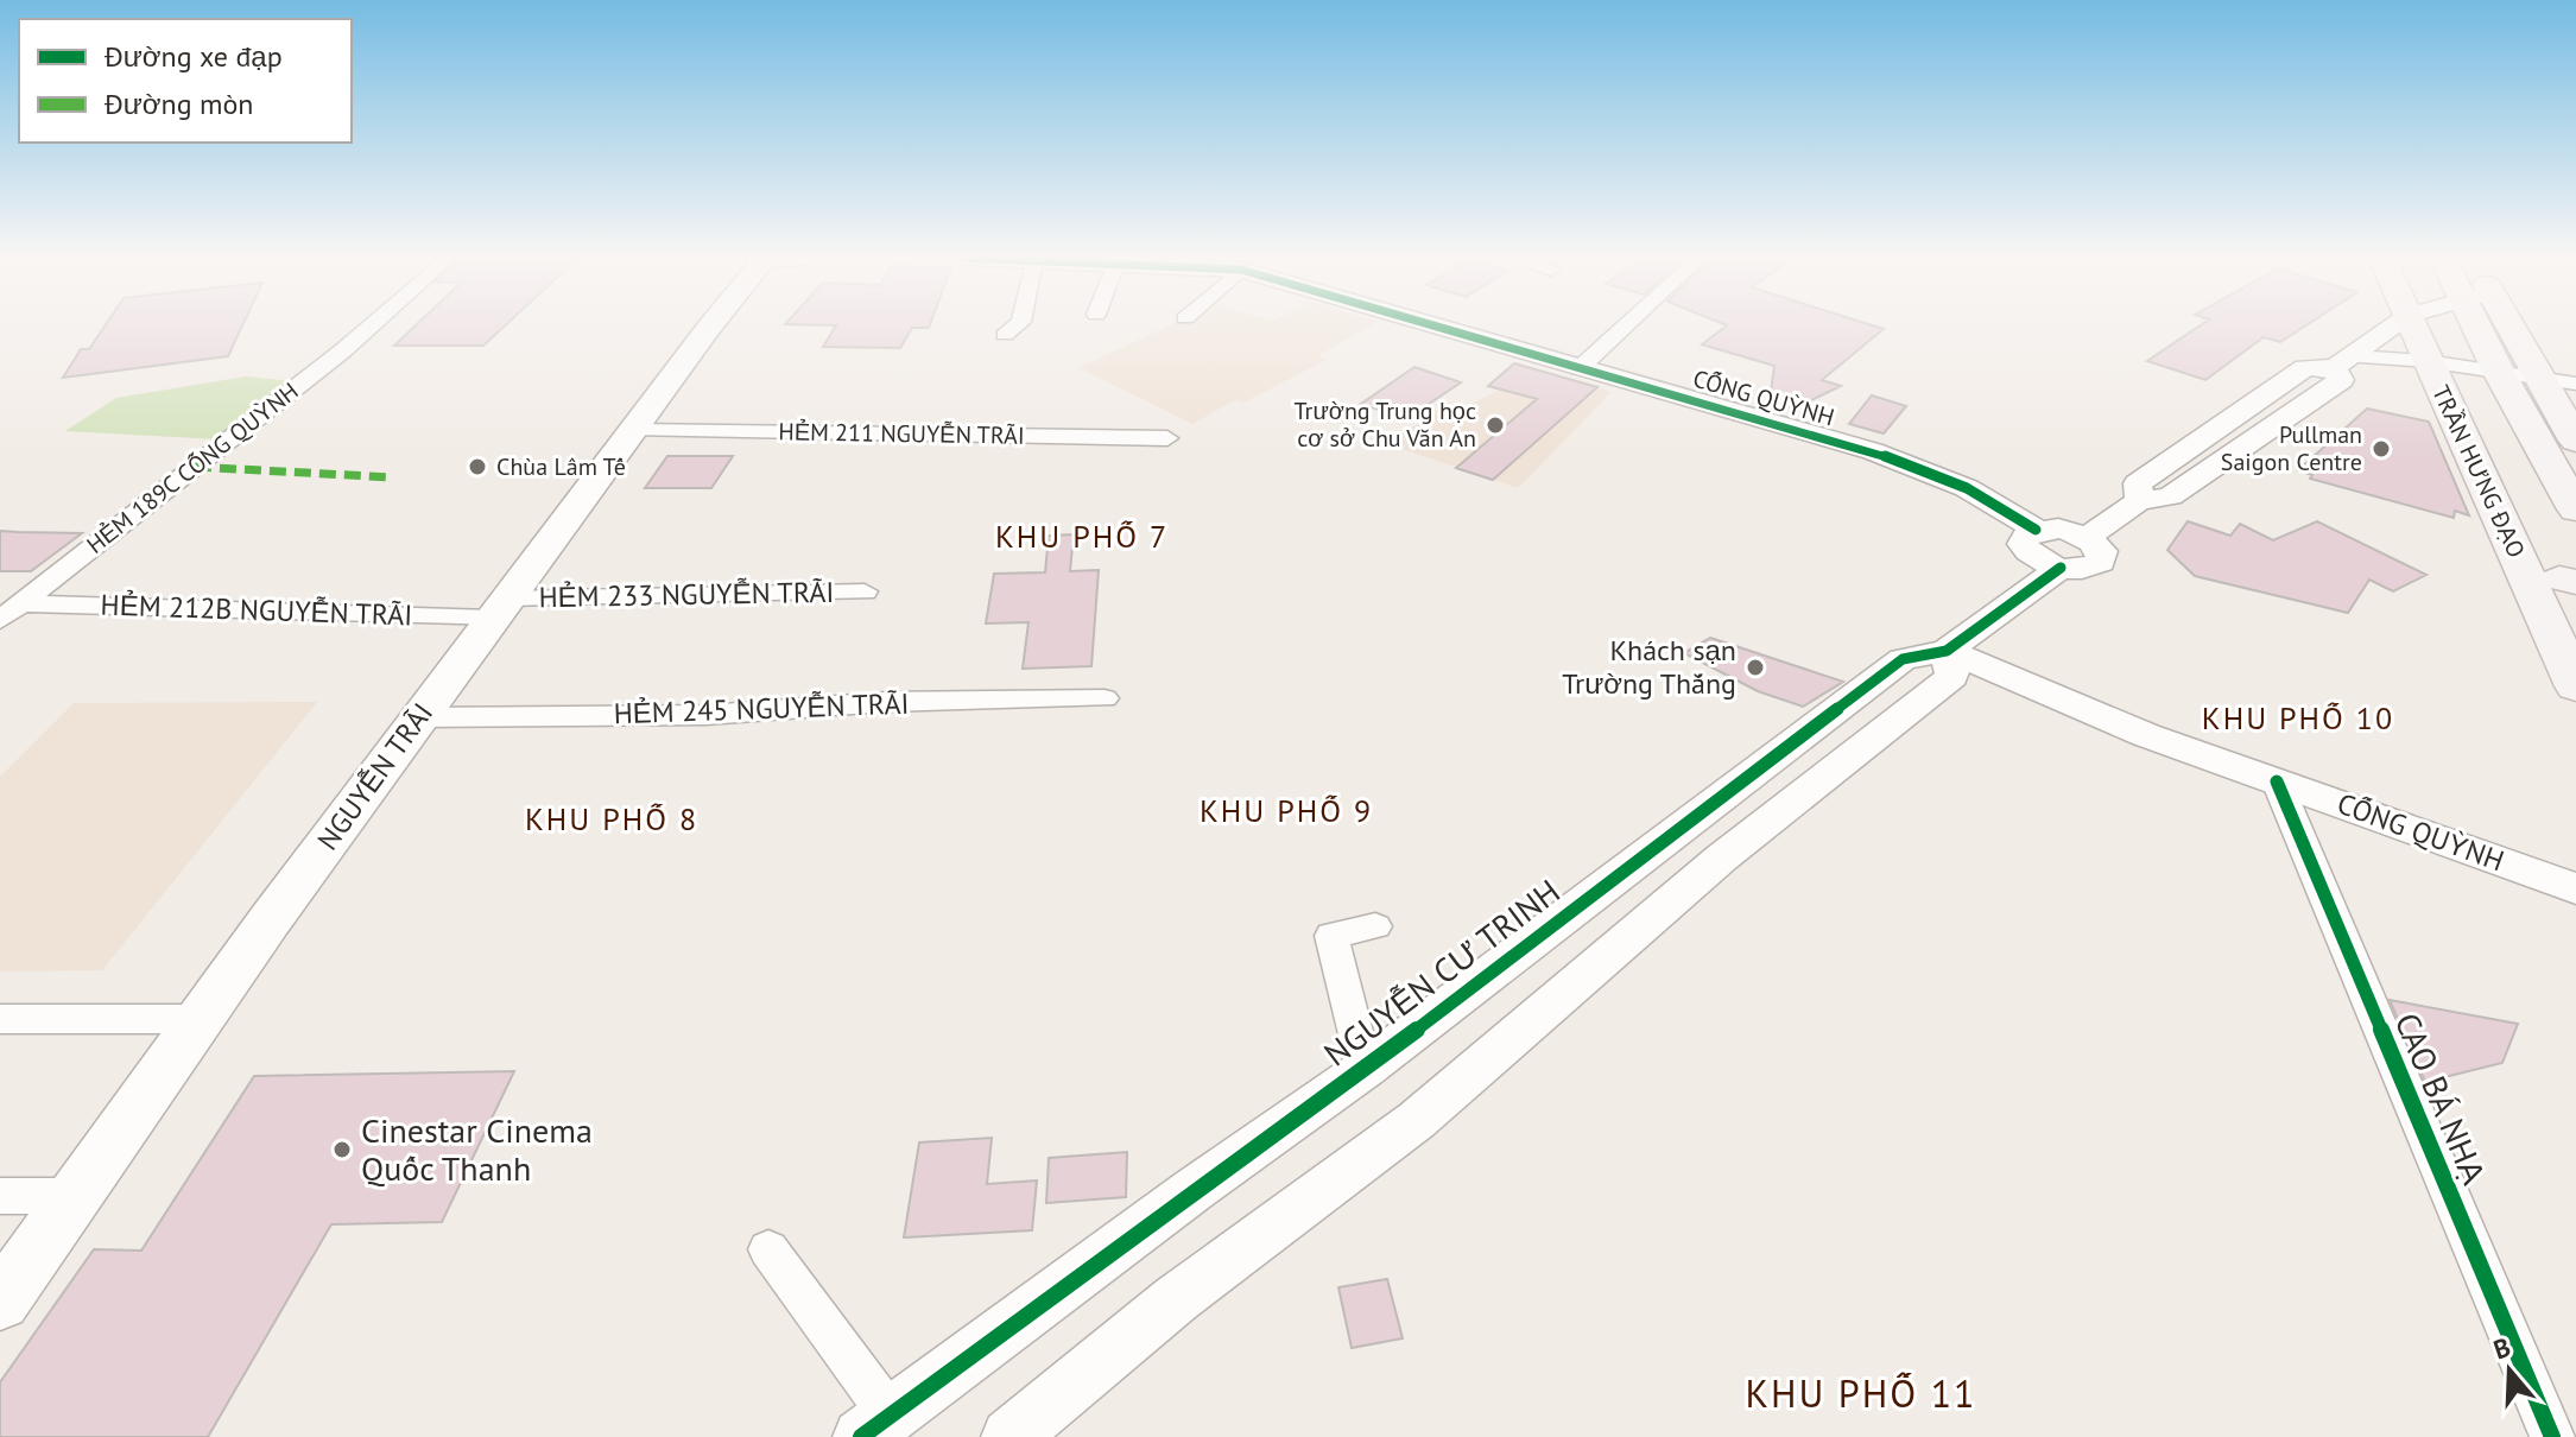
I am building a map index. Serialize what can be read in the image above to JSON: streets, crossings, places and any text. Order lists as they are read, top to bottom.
{
  "streets": {
    "main road": ["TRẦN HƯNG ĐẠO", "NGUYỄN TRÃI"],
    "street": [
      "CỐNG QUỲNH",
      "HẺM 211 NGUYỄN TRÃI",
      "HẺM 189C CỐNG QUỲNH",
      "HẺM 233 NGUYỄN TRÃI",
      "HẺM 212B NGUYỄN TRÃI",
      "HẺM 245 NGUYỄN TRÃI",
      "NGUYỄN CƯ TRINH",
      "CAO BÁ NHẠ"
    ]
  },
  "crossings": [
    ["CỐNG QUỲNH", "NGUYỄN CƯ TRINH"],
    ["CỐNG QUỲNH", "CAO BÁ NHẠ"],
    ["HẺM 211 NGUYỄN TRÃI", "NGUYỄN TRÃI"],
    ["HẺM 189C CỐNG QUỲNH", "HẺM 212B NGUYỄN TRÃI"],
    ["HẺM 233 NGUYỄN TRÃI", "HẺM 212B NGUYỄN TRÃI"],
    ["HẺM 233 NGUYỄN TRÃI", "NGUYỄN TRÃI"],
    ["HẺM 212B NGUYỄN TRÃI", "NGUYỄN TRÃI"],
    ["HẺM 245 NGUYỄN TRÃI", "NGUYỄN TRÃI"]
  ],
  "districts": [
    "KHU PHỐ 7",
    "KHU PHỐ 10",
    "KHU PHỐ 9",
    "KHU PHỐ 8",
    "KHU PHỐ 11"
  ],
  "places": [
    "Trường Trung học cơ sở Chu Văn An",
    "Pullman Saigon Centre",
    "Chùa Lâm Tế",
    "Khách sạn Trường Thắng",
    "Cinestar Cinema Quốc Thanh"
  ],
  "legend": ["Đường xe đạp", "Đường mòn"],
  "north": "top"
}
